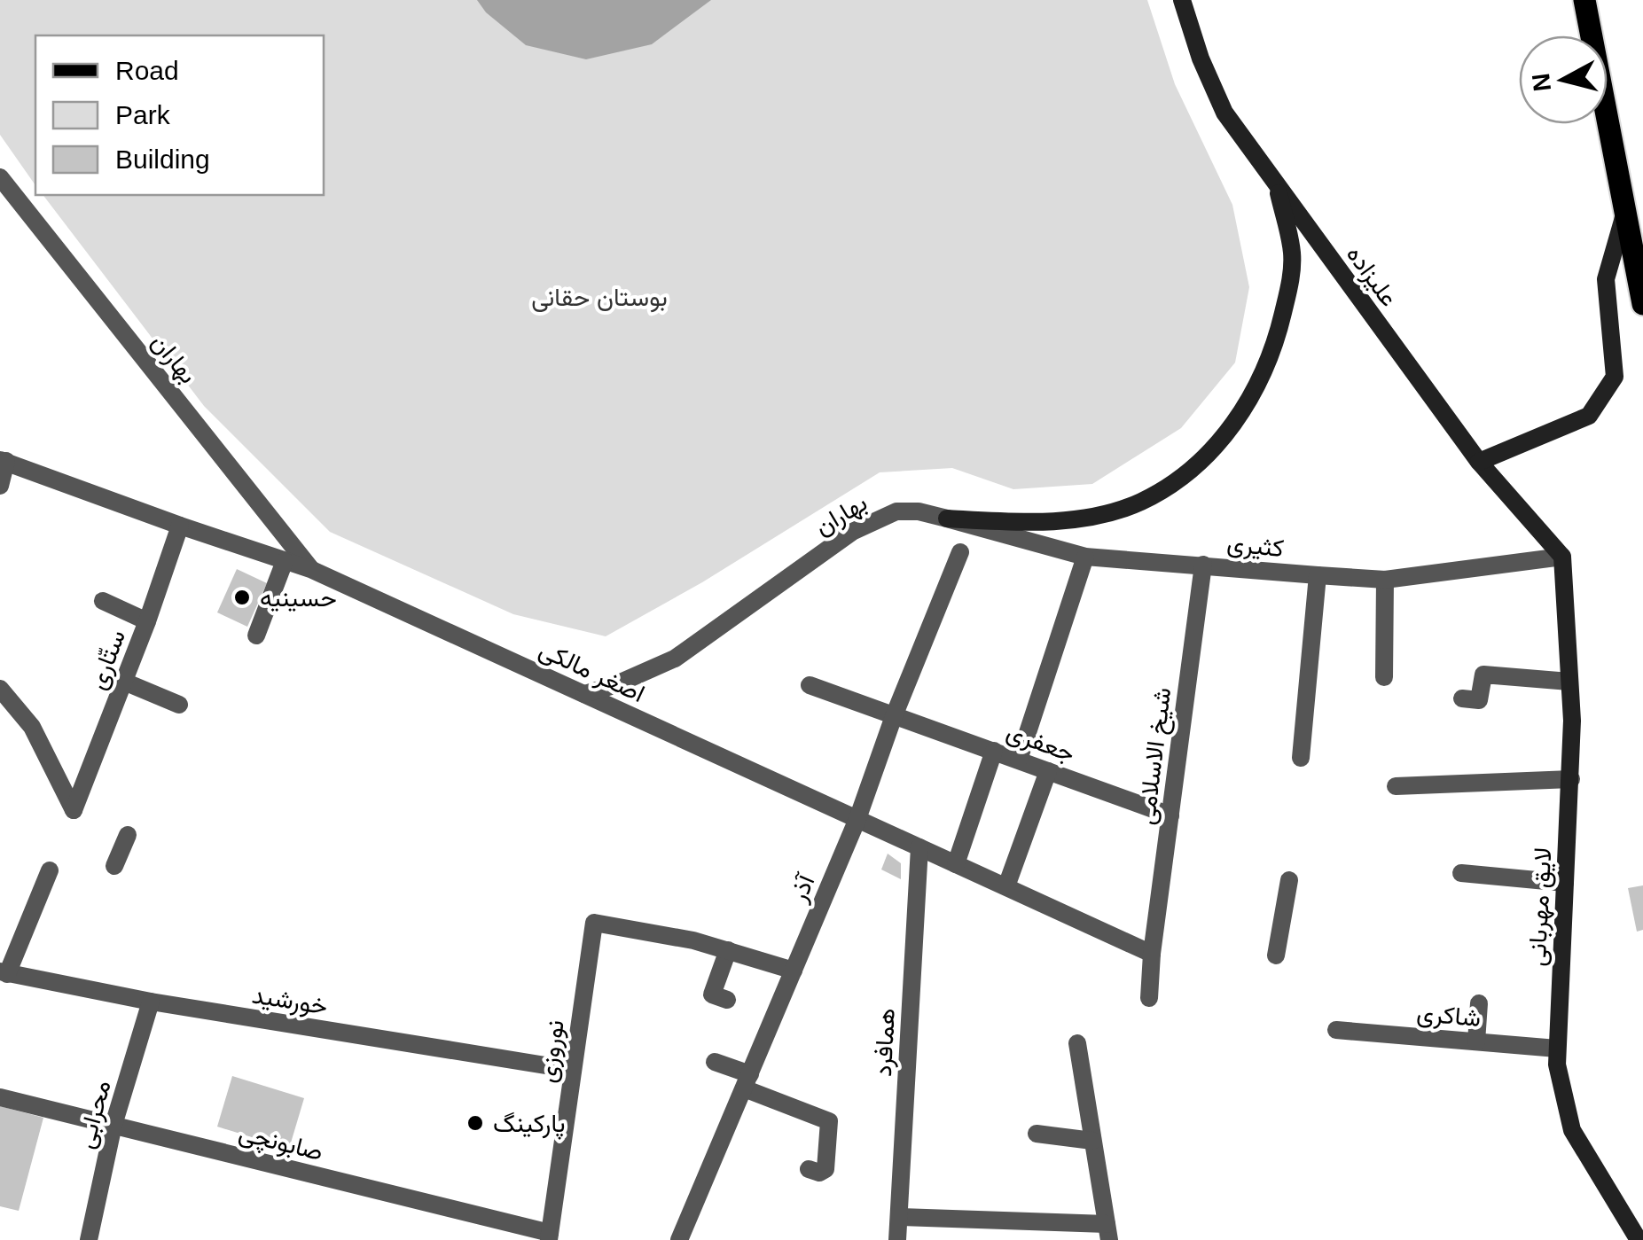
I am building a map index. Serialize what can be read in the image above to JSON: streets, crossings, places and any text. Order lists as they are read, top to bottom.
{
  "streets": {
    "street": [
      "علیزاده",
      "بهاران",
      "کثیری",
      "ستّاری",
      "اصغر مالکی",
      "جعفری",
      "شیخ الاسلامی",
      "آذر",
      "لایق مهربانی",
      "خورشید",
      "شاکری",
      "همافرد",
      "نوروزی",
      "محرابی",
      "صابونچی"
    ]
  },
  "crossings": [
    ["علیزاده", "کثیری"],
    ["علیزاده", "لایق مهربانی"],
    ["بهاران", "کثیری"],
    ["بهاران", "اصغر مالکی"],
    ["کثیری", "شیخ الاسلامی"],
    ["کثیری", "لایق مهربانی"],
    ["ستّاری", "اصغر مالکی"],
    ["اصغر مالکی", "شیخ الاسلامی"],
    ["اصغر مالکی", "آذر"],
    ["اصغر مالکی", "همافرد"],
    ["جعفری", "شیخ الاسلامی"],
    ["جعفری", "آذر"],
    ["لایق مهربانی", "شاکری"],
    ["خورشید", "نوروزی"],
    ["خورشید", "محرابی"],
    ["نوروزی", "صابونچی"],
    ["محرابی", "صابونچی"]
  ],
  "parks": ["بوستان حقانی"],
  "places": ["حسینیه", "پارکینگ"],
  "legend": ["Road", "Park", "Building"],
  "north": "left"
}
